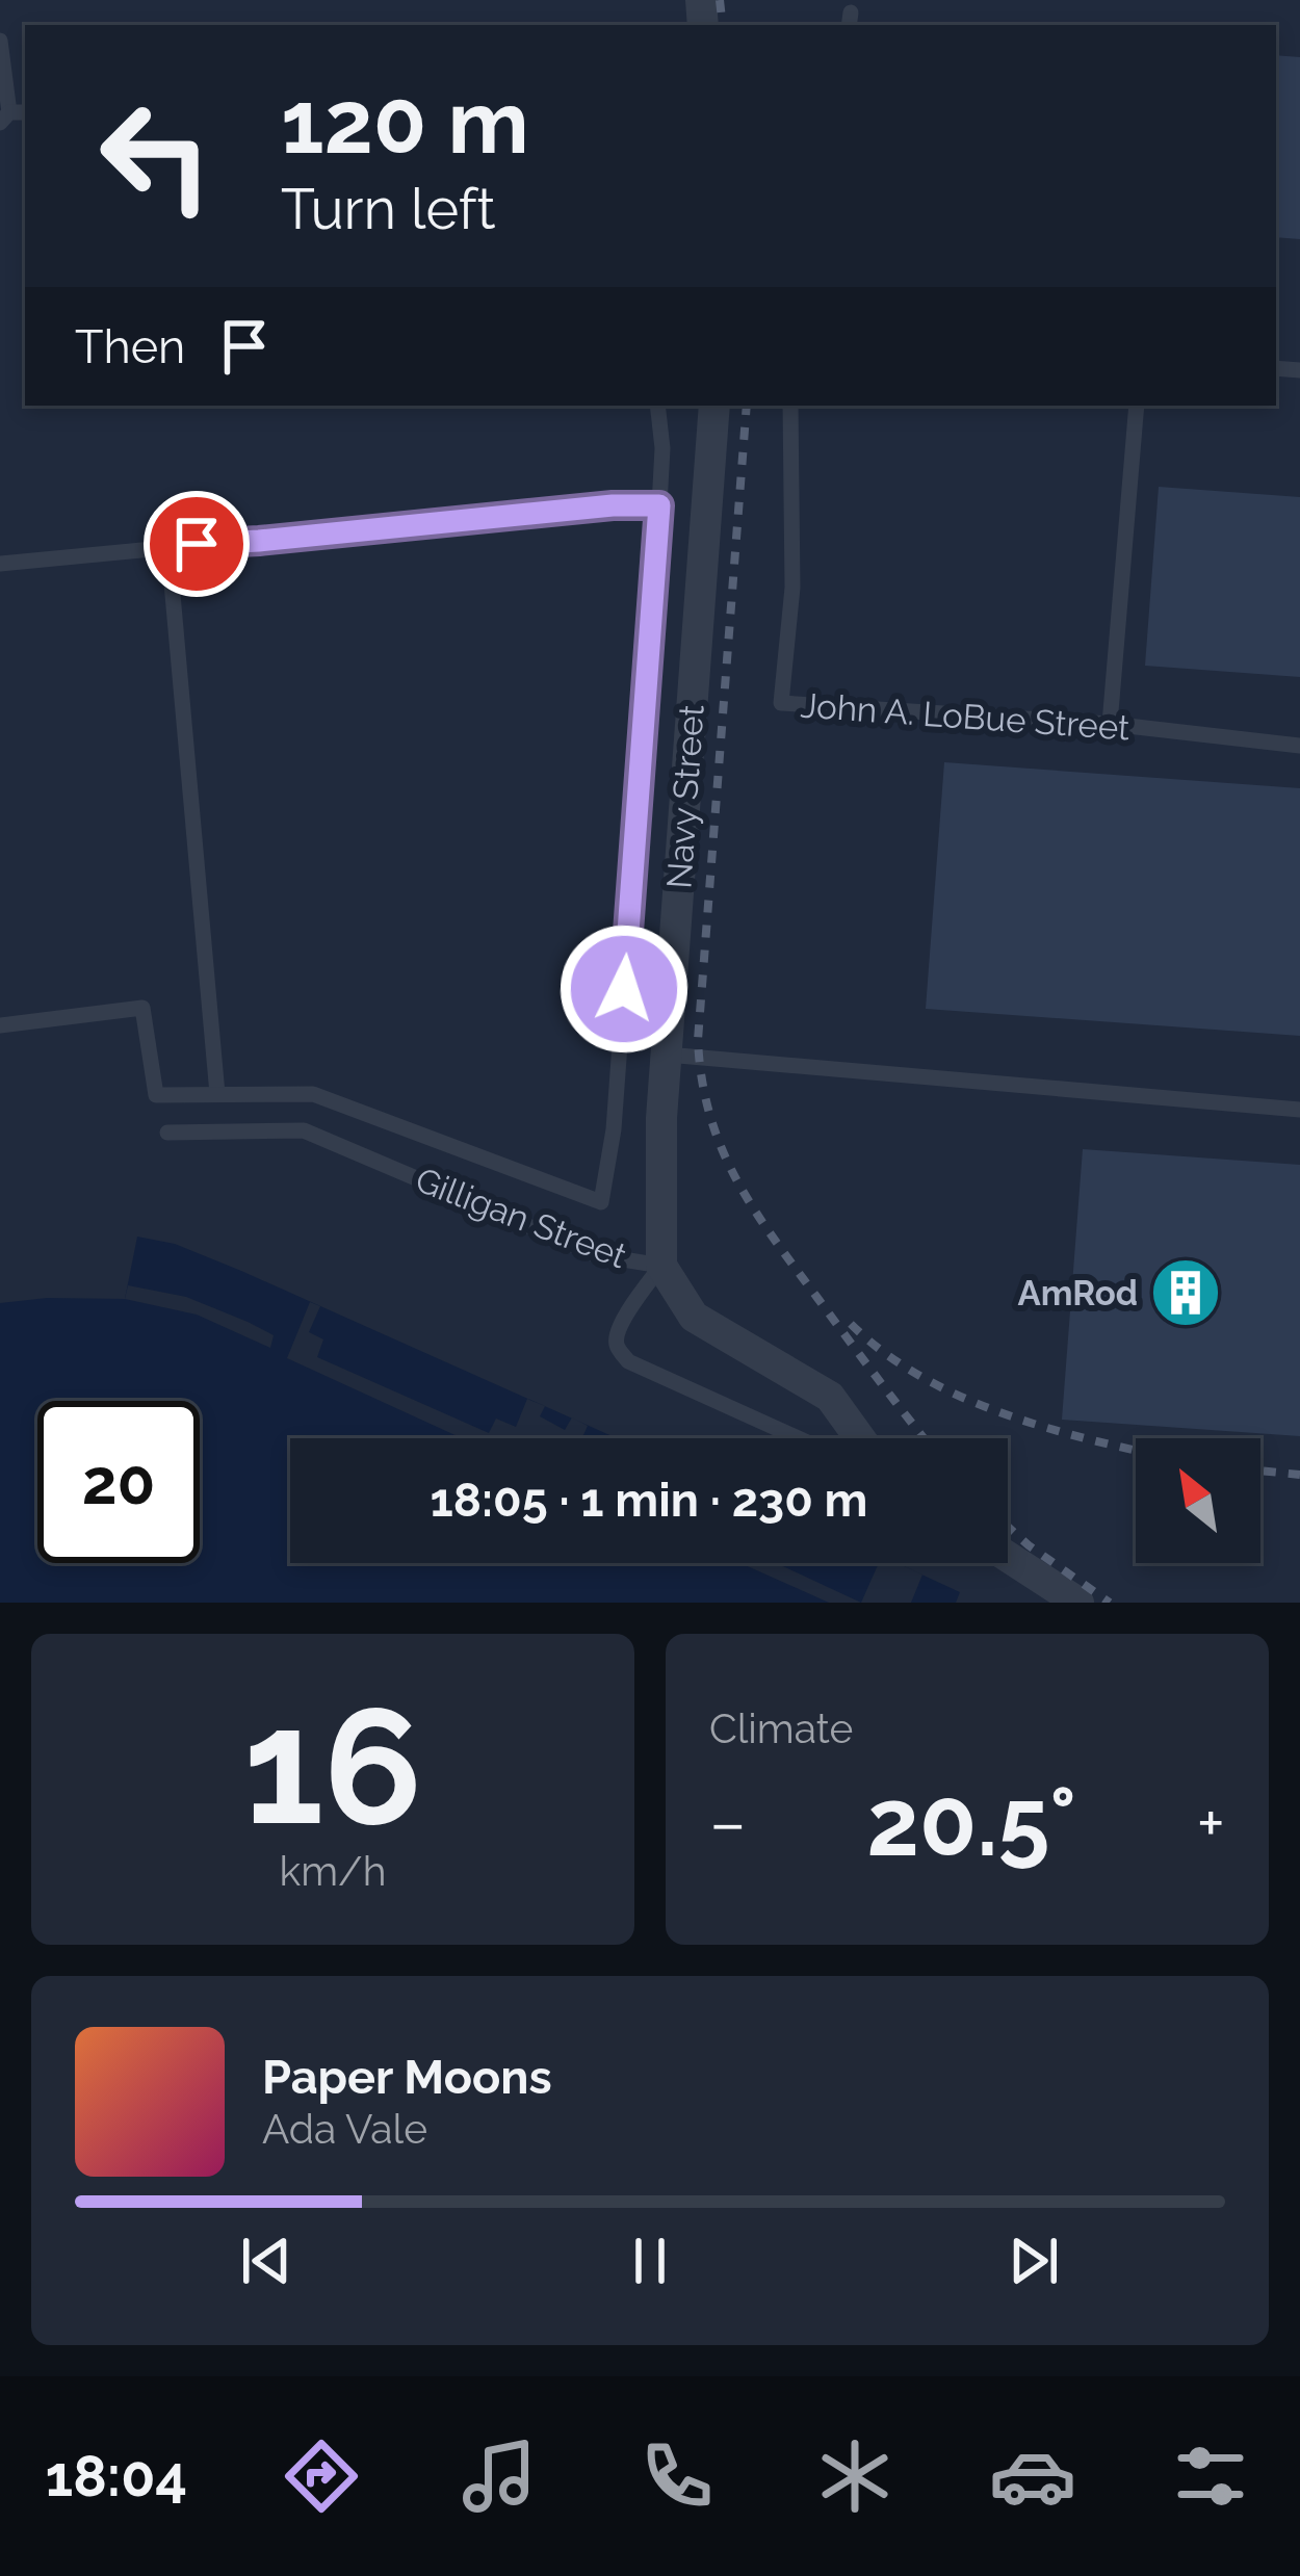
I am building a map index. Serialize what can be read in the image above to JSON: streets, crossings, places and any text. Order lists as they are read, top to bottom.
{
  "streets": {
    "street": ["Navy Street", "Gilligan Street"],
    "lane": ["John A. LoBue Street"]
  },
  "crossings": [
    ["Navy Street", "Gilligan Street"]
  ],
  "places": {
    "building": ["AmRod"]
  },
  "north": "top left",
  "page": {
    "turn": ["120 m", "Turn left"],
    "then": "Then",
    "limit": "20",
    "trip": "18:05 · 1 min · 230 m",
    "tile": [
      ["16", "km/h"],
      "Climate"
    ],
    "heat": ["−", "20.5°", "+"],
    "song": ["Paper Moons", "Ada Vale"],
    "tabs": "18:04"
  }
}
